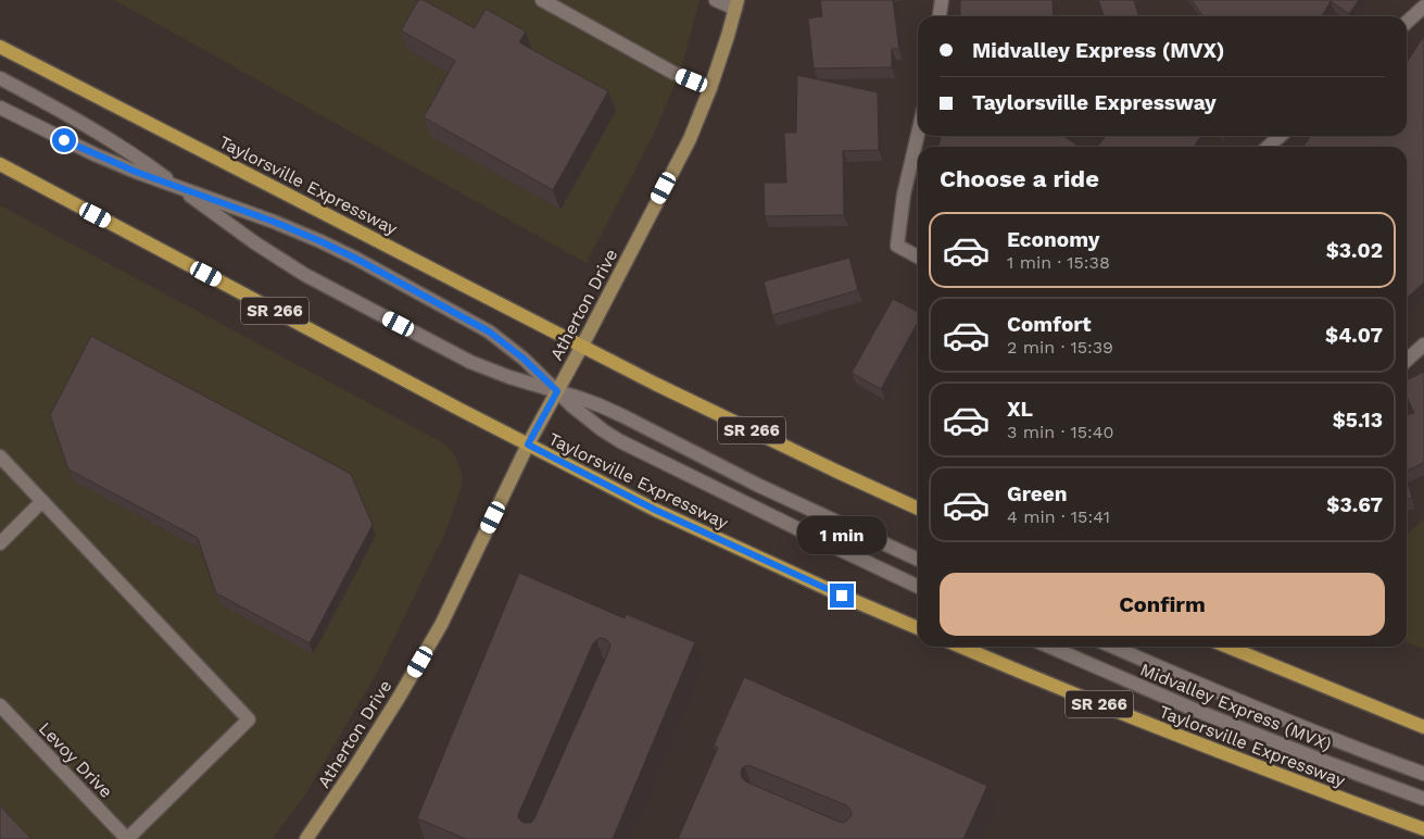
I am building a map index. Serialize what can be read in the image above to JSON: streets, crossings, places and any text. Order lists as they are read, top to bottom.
{
  "streets": {
    "main road": ["Taylorsville Expressway", "SR 266"],
    "street": ["Atherton Drive", "Midvalley Express (MVX)", "Levoy Drive"]
  },
  "crossings": [
    ["Taylorsville Expressway", "Atherton Drive"]
  ],
  "page": {
    "banner": ["Midvalley Express (MVX)", "Taylorsville Expressway"],
    "heading": "Choose a ride",
    "list": [
      {
        "name": "Economy",
        "note": "1 min · 15:38",
        "value": "$3.02"
      },
      {
        "name": "Comfort",
        "note": "2 min · 15:39",
        "value": "$4.07"
      },
      {
        "name": "XL",
        "note": "3 min · 15:40",
        "value": "$5.13"
      },
      {
        "name": "Green",
        "note": "4 min · 15:41",
        "value": "$3.67"
      }
    ],
    "bubble": "1 min",
    "buttons": "Confirm"
  }
}
